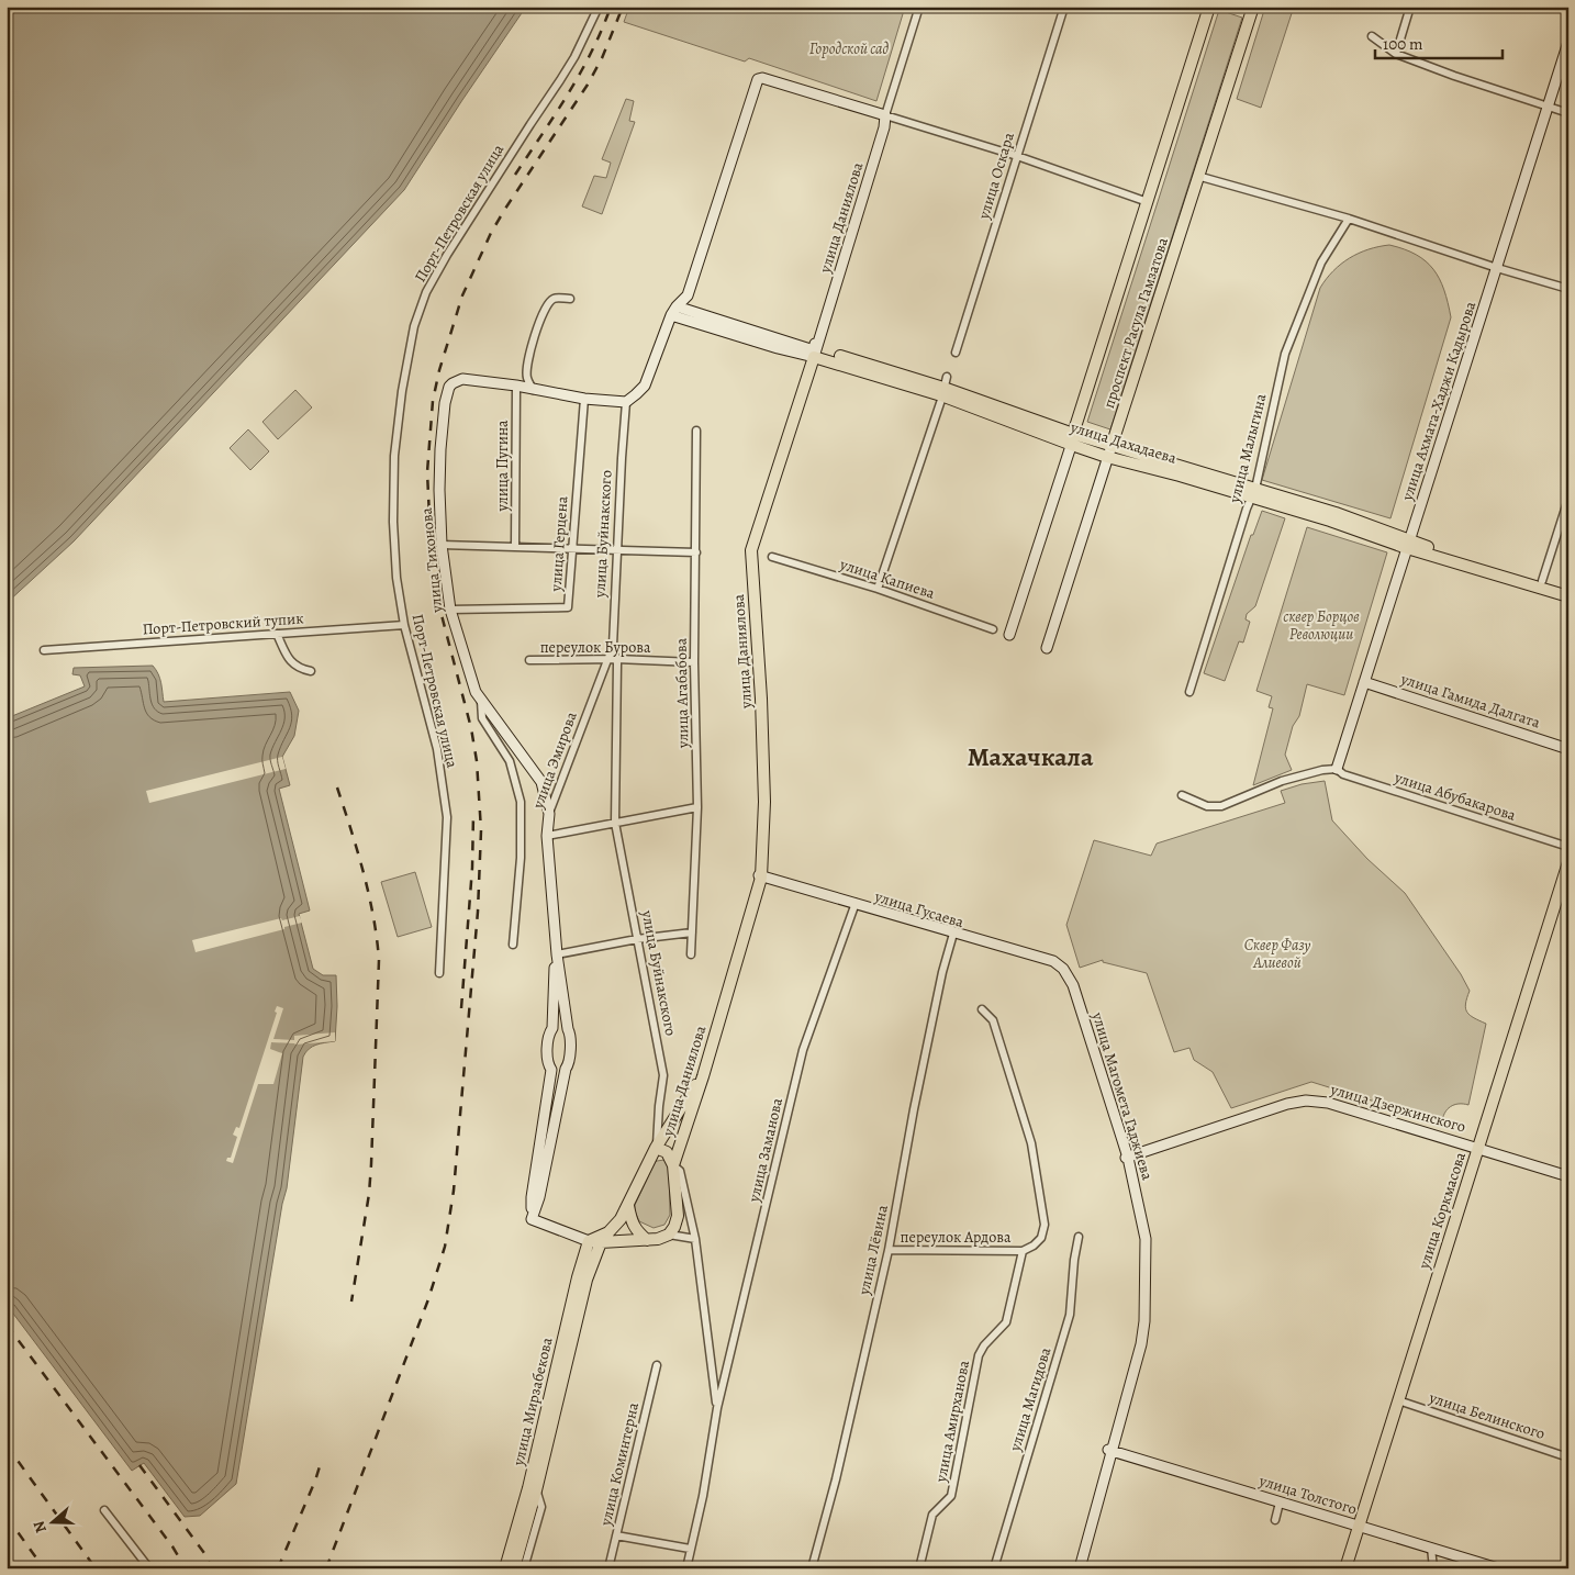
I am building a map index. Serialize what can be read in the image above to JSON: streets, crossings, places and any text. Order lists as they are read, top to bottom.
{
  "streets": {
    "main road": [
      "улица Даниялова",
      "проспект Расула Гамзатова",
      "улица Дахадаева",
      "улица Коркмасова",
      "улица Мирзабекова"
    ],
    "street": [
      "улица Оскара",
      "Порт-Петровская улица",
      "улица Ахмата-Хаджи Кадырова",
      "улица Малыгина",
      "улица Пугина",
      "улица Буйнакского",
      "улица Герцена",
      "улица Тихонова",
      "улица Капиева",
      "Порт-Петровский тупик",
      "переулок Бурова",
      "улица Агабабова",
      "улица Гамида Далгата",
      "улица Эмирова",
      "улица Абубакарова",
      "улица Гусаева",
      "улица Магомета Гаджиева",
      "улица Дзержинского",
      "улица Заманова",
      "переулок Ардова",
      "улица Лёвина",
      "улица Магидова",
      "улица Белинского",
      "улица Амирханова",
      "улица Коминтерна",
      "улица Толстого"
    ]
  },
  "crossings": [
    ["Порт-Петровская улица", "Порт-Петровский тупик"],
    ["улица Даниялова", "улица Дахадаева"],
    ["улица Даниялова", "улица Буйнакского"],
    ["улица Даниялова", "улица Гусаева"],
    ["улица Даниялова", "улица Заманова"],
    ["улица Даниялова", "улица Мирзабекова"],
    ["проспект Расула Гамзатова", "улица Дахадаева"],
    ["улица Ахмата-Хаджи Кадырова", "улица Дахадаева"],
    ["улица Ахмата-Хаджи Кадырова", "улица Гамида Далгата"],
    ["улица Ахмата-Хаджи Кадырова", "улица Абубакарова"],
    ["улица Дахадаева", "улица Малыгина"],
    ["улица Пугина", "улица Тихонова"],
    ["улица Буйнакского", "переулок Бурова"],
    ["улица Буйнакского", "улица Эмирова"],
    ["улица Герцена", "улица Тихонова"],
    ["улица Тихонова", "улица Эмирова"],
    ["переулок Бурова", "улица Агабабова"],
    ["переулок Бурова", "улица Эмирова"],
    ["улица Гусаева", "улица Магомета Гаджиева"],
    ["улица Гусаева", "улица Заманова"],
    ["улица Гусаева", "улица Лёвина"],
    ["улица Магомета Гаджиева", "улица Дзержинского"],
    ["улица Магомета Гаджиева", "улица Толстого"],
    ["улица Дзержинского", "улица Коркмасова"],
    ["улица Коркмасова", "улица Белинского"],
    ["улица Коркмасова", "улица Толстого"],
    ["переулок Ардова", "улица Лёвина"],
    ["переулок Ардова", "улица Амирханова"]
  ],
  "districts": ["Махачкала"],
  "parks": ["Городской сад", "сквер Борцов Революции", "Сквер Фазу Алиевой"],
  "scale_bar": "100 m",
  "north": "left"
}
